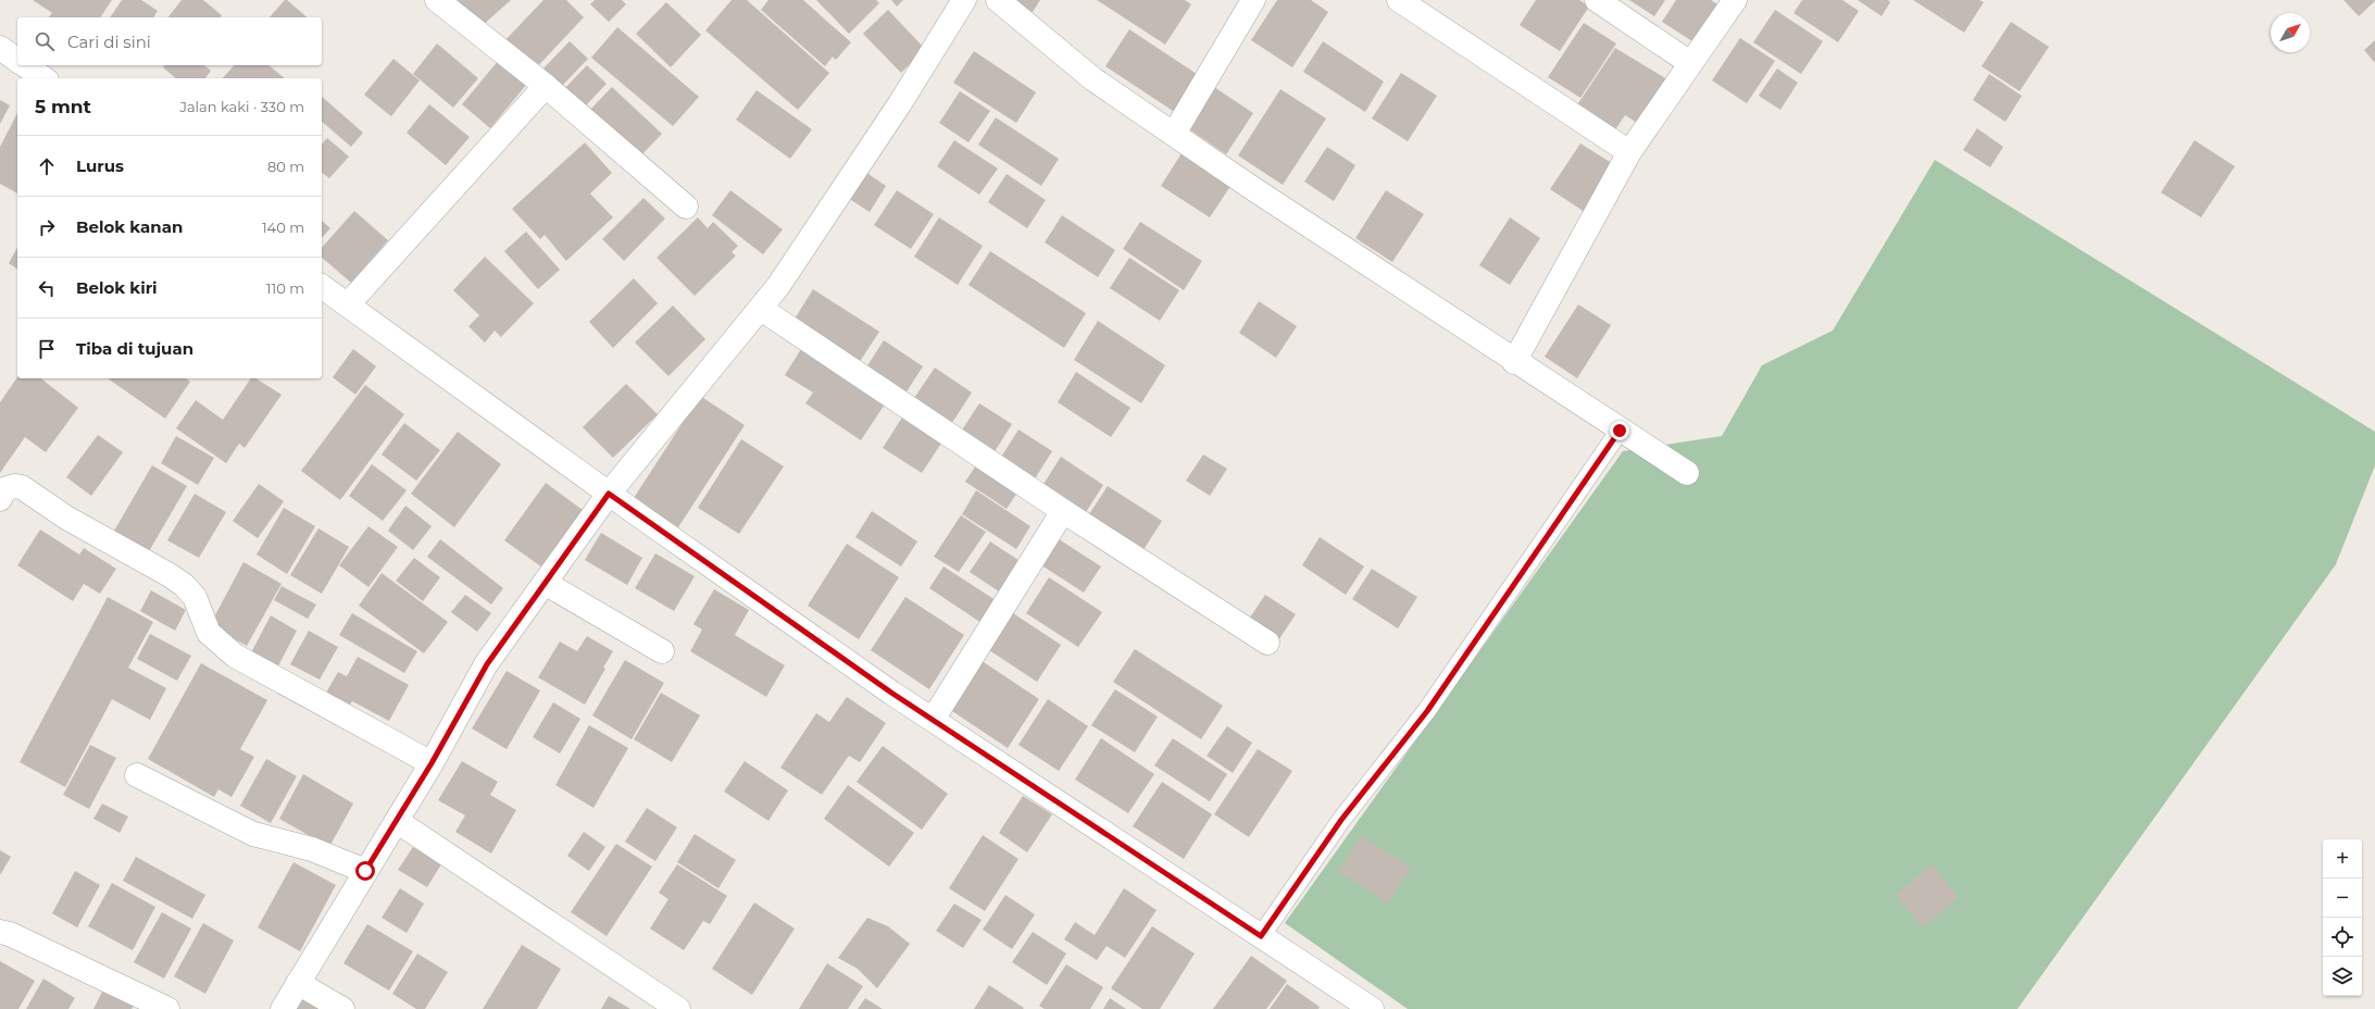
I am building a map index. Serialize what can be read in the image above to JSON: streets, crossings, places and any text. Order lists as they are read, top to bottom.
{
  "north": "top right",
  "page": {
    "search": "Cari di sini",
    "heading": ["5 mnt", "Jalan kaki · 330 m"],
    "list": [
      ["Lurus", "80 m"],
      ["Belok kanan", "140 m"],
      ["Belok kiri", "110 m"],
      "Tiba di tujuan"
    ],
    "map_buttons": ["+", "−"]
  }
}
